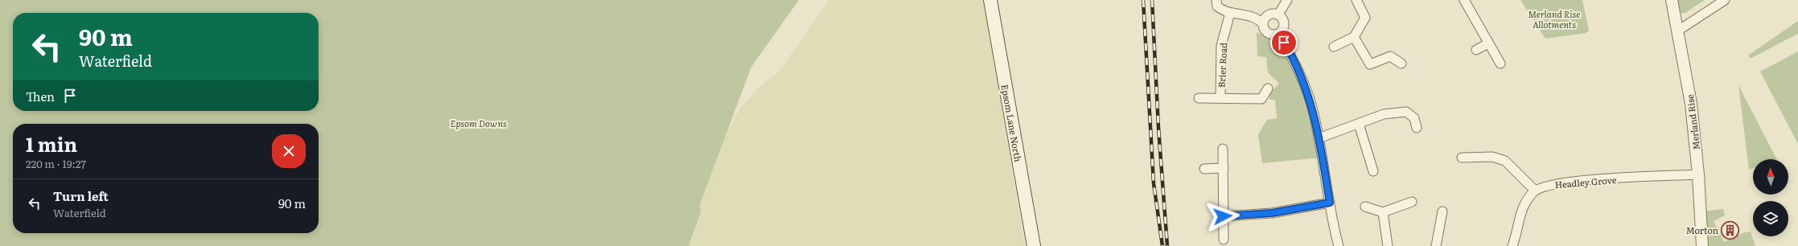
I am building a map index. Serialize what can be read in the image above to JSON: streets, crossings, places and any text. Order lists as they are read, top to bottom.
{
  "streets": {
    "main road": ["Epsom Lane North"],
    "street": ["Brier Road", "Merland Rise", "Headley Grove"]
  },
  "crossings": [
    ["Merland Rise", "Headley Grove"]
  ],
  "parks": ["Merland Rise Allotments", "Epsom Downs"],
  "places": {
    "building": ["Morton"]
  },
  "north": "top",
  "page": {
    "turn": ["90 m", "Waterfield"],
    "then": "Then",
    "heading": ["1 min", "220 m · 19:27"],
    "list": [
      {
        "name": "Turn left",
        "note": "Waterfield",
        "value": "90 m"
      }
    ]
  }
}
